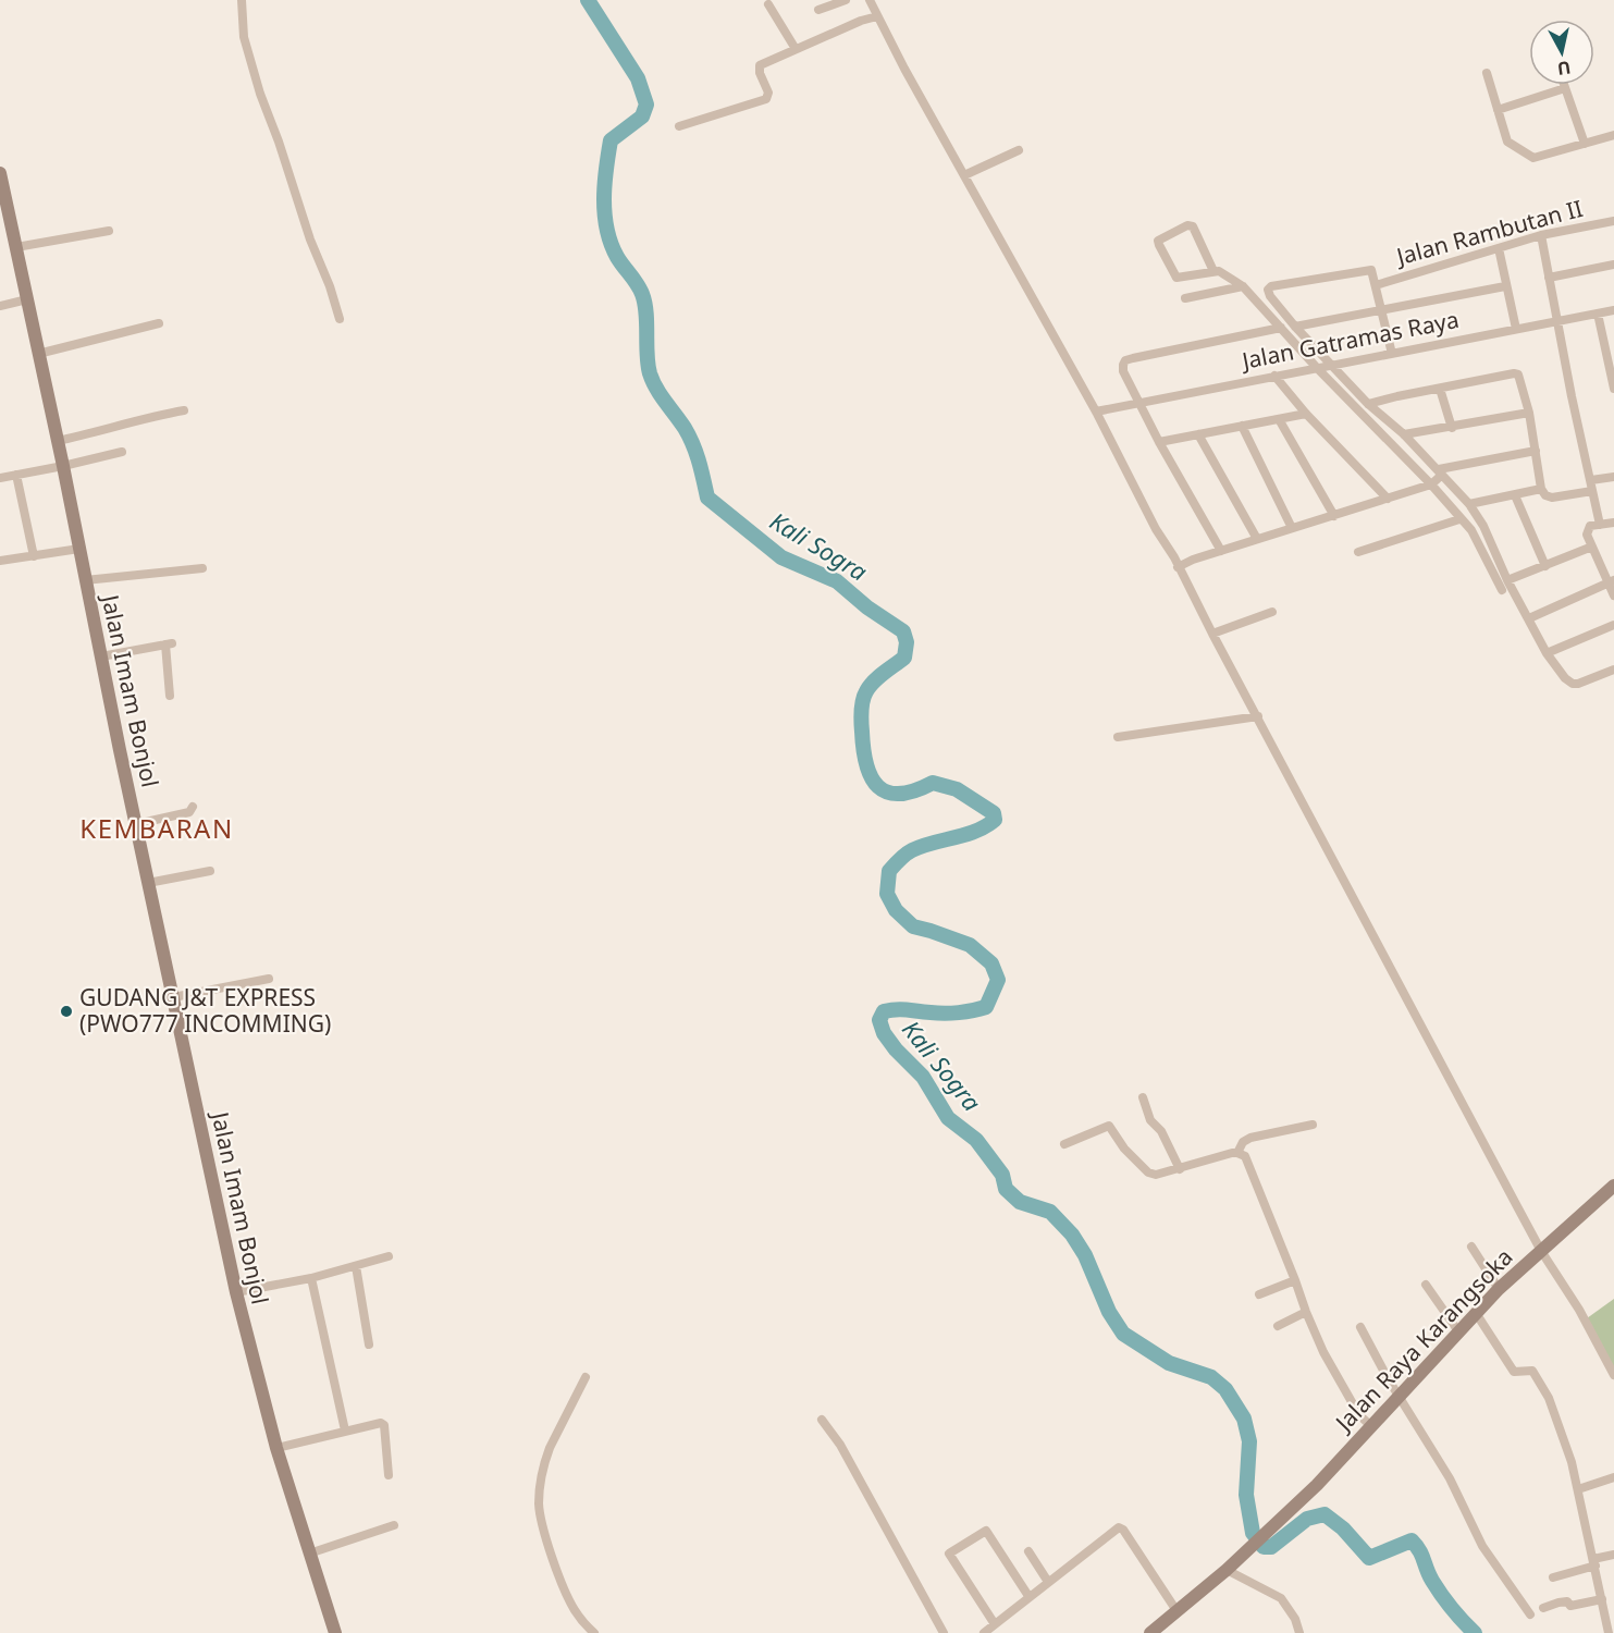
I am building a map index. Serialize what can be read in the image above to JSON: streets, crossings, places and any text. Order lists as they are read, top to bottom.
{
  "streets": {
    "main road": ["Jalan Imam Bonjol", "Jalan Raya Karangsoka"],
    "street": ["Jalan Rambutan II", "Jalan Gatramas Raya"]
  },
  "districts": ["KEMBARAN"],
  "water": ["Kali Sogra"],
  "places": ["GUDANG J&T EXPRESS (PWO777 INCOMMING)"],
  "north": "bottom"
}
